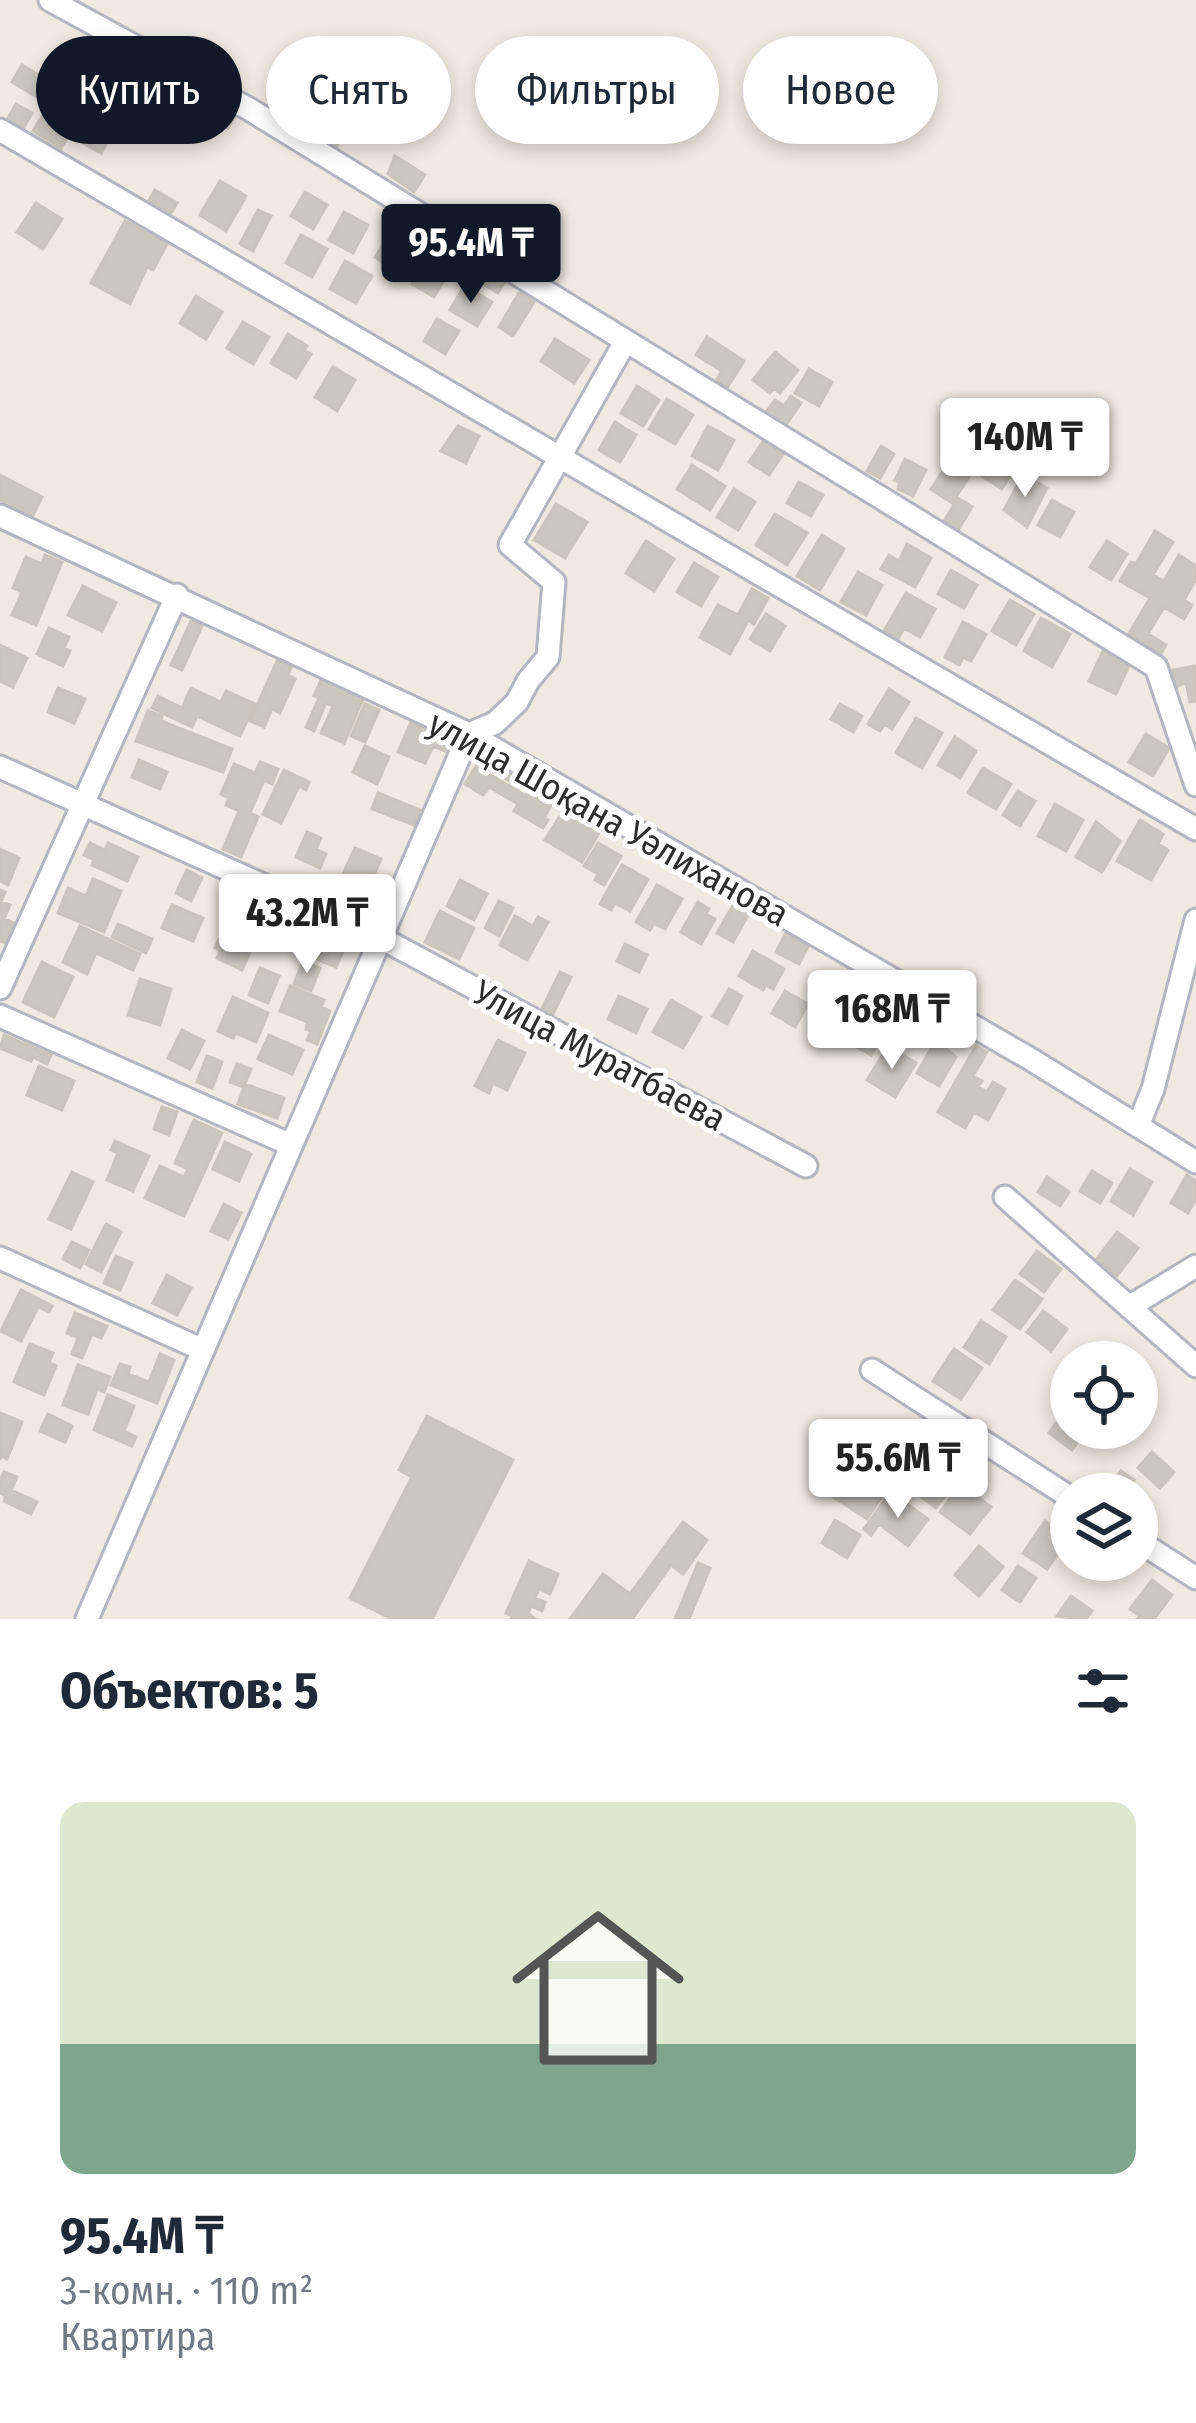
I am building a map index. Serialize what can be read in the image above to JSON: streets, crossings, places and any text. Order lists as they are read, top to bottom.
{
  "streets": {
    "street": ["улица Шоқана Уәлиханова", "Улица Муратбаева"]
  },
  "page": {
    "chip": [
      "Купить",
      "Снять",
      "Фильтры",
      "Новое"
    ],
    "price": [
      "95.4M ₸",
      "140M ₸",
      "43.2M ₸",
      "168M ₸",
      "55.6M ₸"
    ],
    "heading": "Объектов: 5",
    "list": [
      {
        "name": "95.4M ₸",
        "note": "3-комн. · 110 m² · Квартира"
      }
    ]
  }
}
